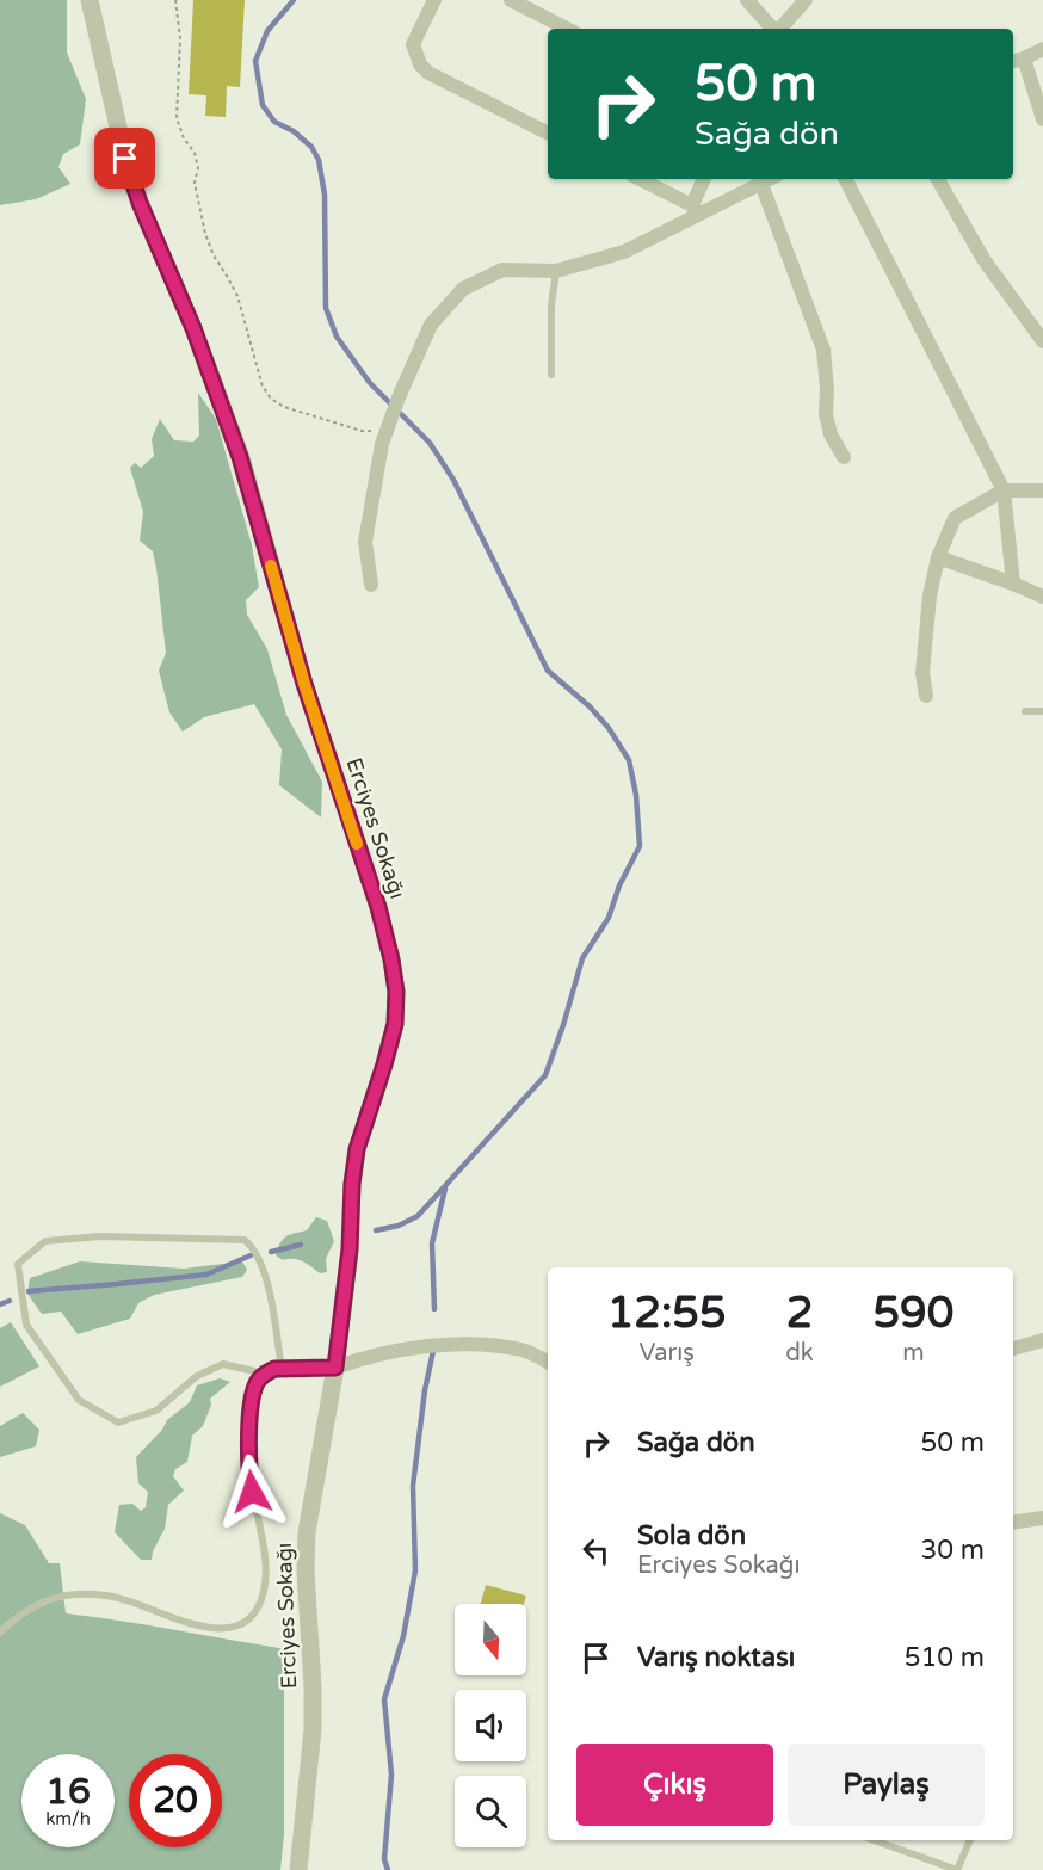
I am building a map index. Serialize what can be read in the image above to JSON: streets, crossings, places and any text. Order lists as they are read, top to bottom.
{
  "streets": {
    "street": ["Erciyes Sokağı"]
  },
  "north": "bottom",
  "page": {
    "turn": ["50 m", "Sağa dön"],
    "eta": [
      "12:55",
      "Varış",
      "2",
      "dk",
      "590",
      "m"
    ],
    "list": [
      {
        "name": "Sağa dön",
        "value": "50 m"
      },
      {
        "name": "Sola dön",
        "note": "Erciyes Sokağı",
        "value": "30 m"
      },
      {
        "name": "Varış noktası",
        "value": "510 m"
      }
    ],
    "buttons": ["Çıkış", "Paylaş"],
    "speed": "16 km/h",
    "limit": "20"
  }
}
